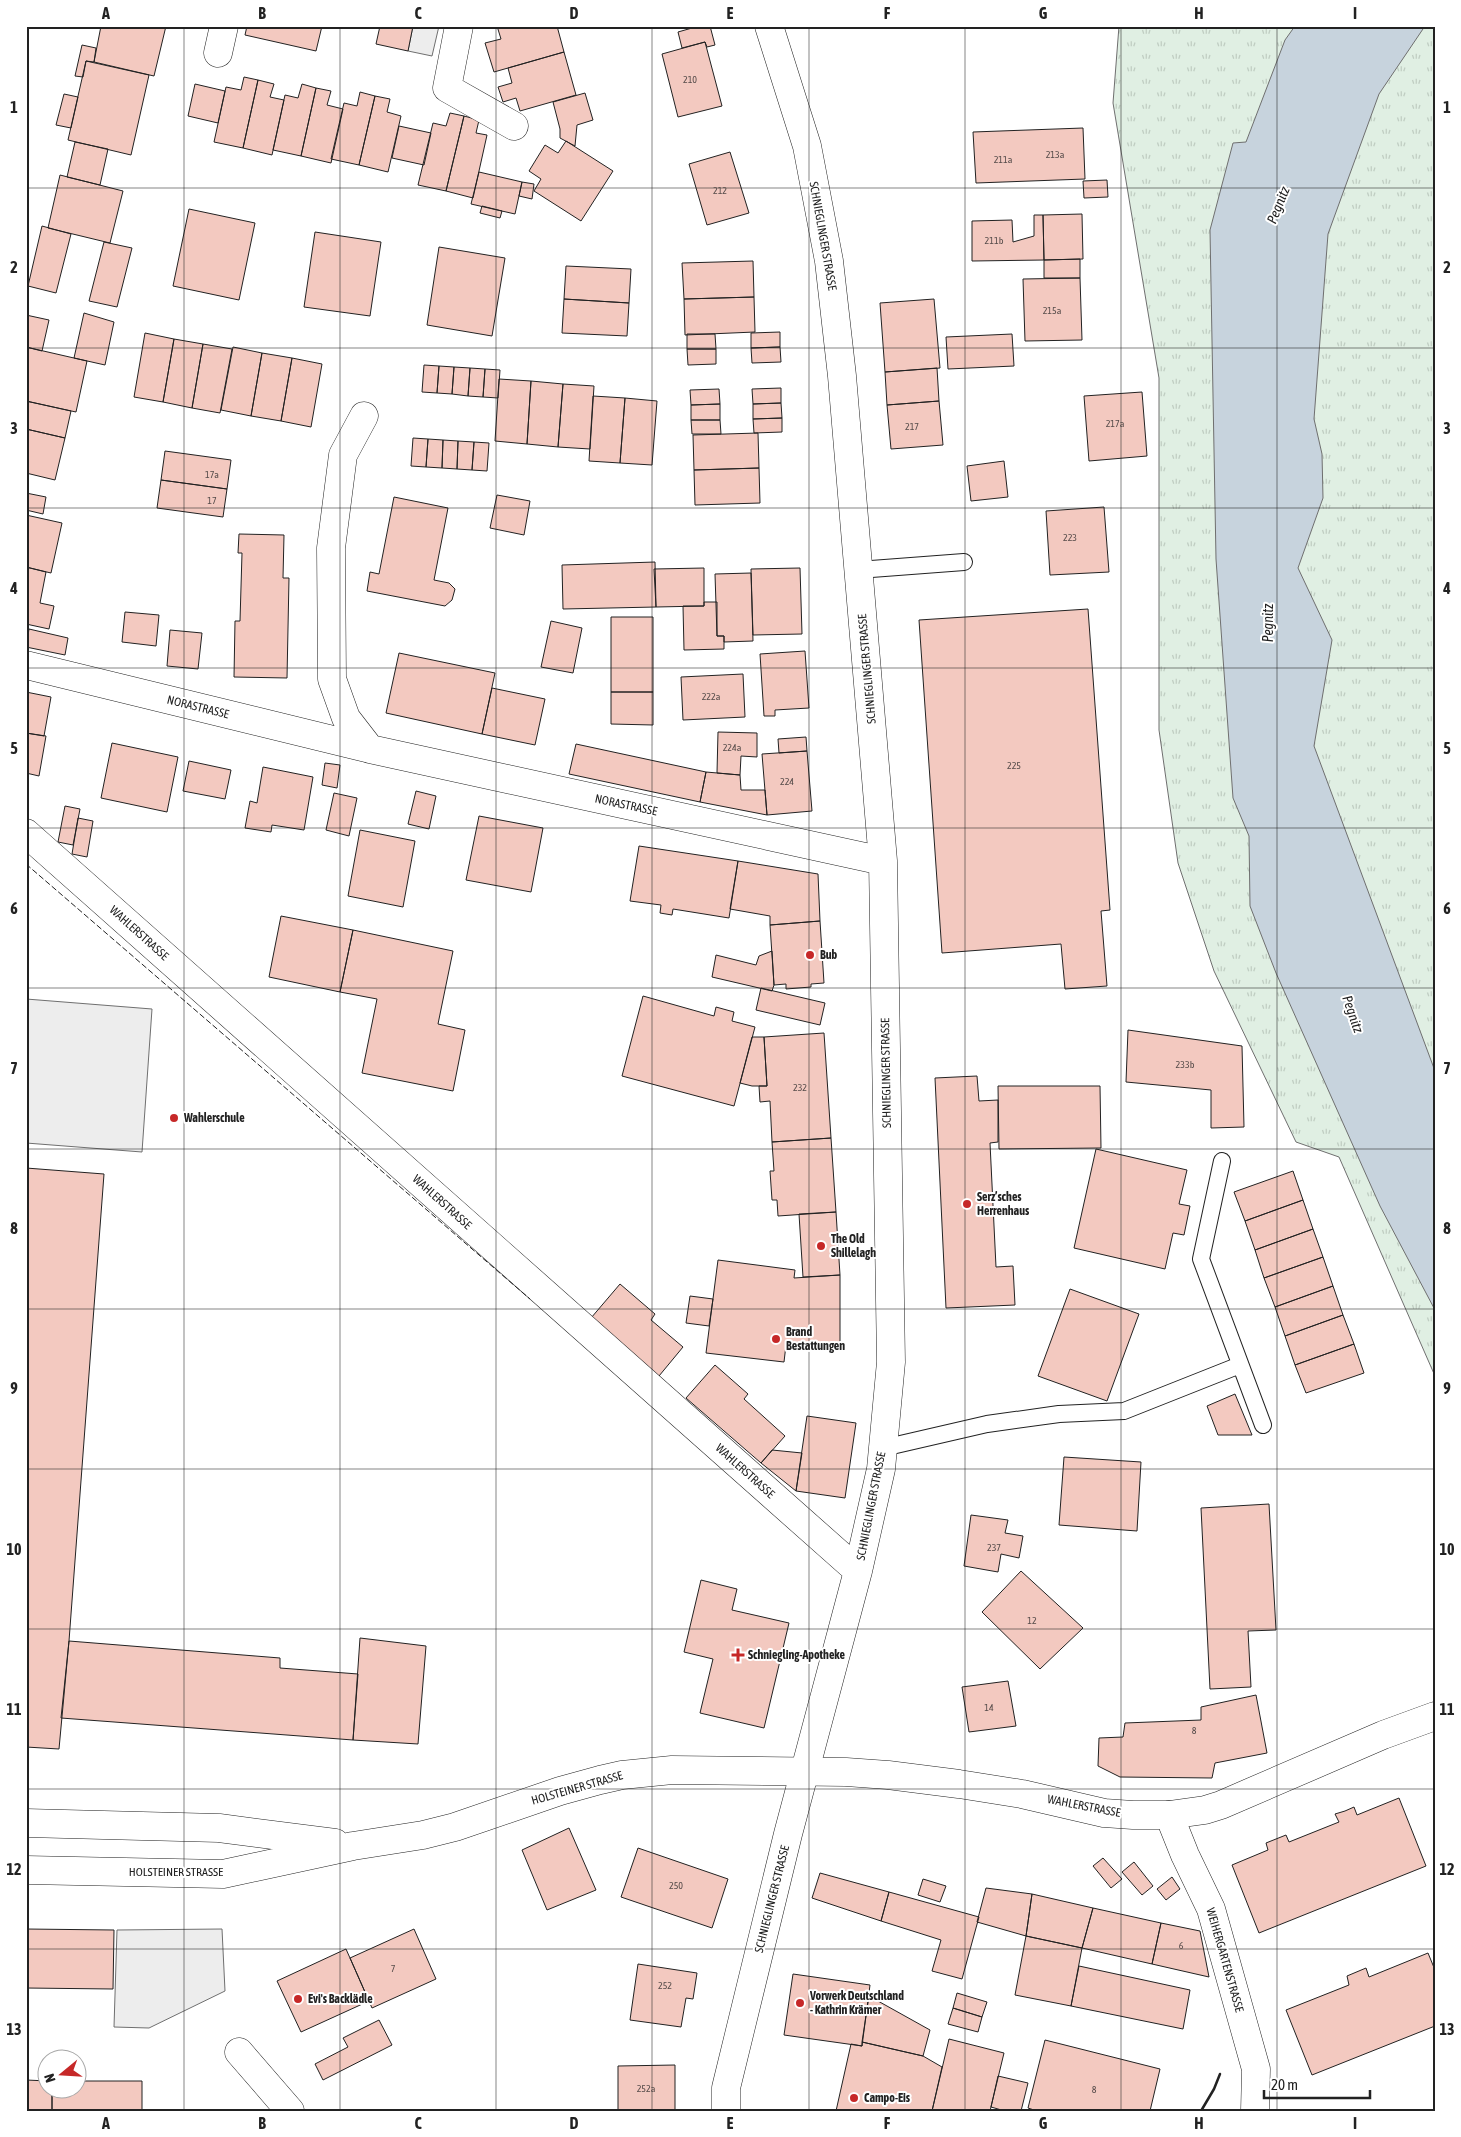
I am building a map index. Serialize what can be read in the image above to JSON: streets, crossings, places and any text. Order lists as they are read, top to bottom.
{
  "streets": {
    "street": [
      "SCHNIEGLINGER STRASSE",
      "NORASTRASSE",
      "WAHLERSTRASSE",
      "HOLSTEINER STRASSE",
      "WEIHERGARTENSTRASSE"
    ]
  },
  "crossings": [
    ["SCHNIEGLINGER STRASSE", "NORASTRASSE"],
    ["SCHNIEGLINGER STRASSE", "WAHLERSTRASSE"],
    ["SCHNIEGLINGER STRASSE", "HOLSTEINER STRASSE"],
    ["WAHLERSTRASSE", "HOLSTEINER STRASSE"],
    ["WAHLERSTRASSE", "WEIHERGARTENSTRASSE"]
  ],
  "water": ["Pegnitz"],
  "places": {
    "other": [
      "Bub",
      "Wahlerschule",
      "Serz’sches Herrenhaus",
      "The Old Shillelagh",
      "Brand Bestattungen",
      "Evi's Backlädle",
      "Vorwerk Deutschland - Kathrin Krämer",
      "Campo-Eis"
    ],
    "health": ["Schniegling-Apotheke"]
  },
  "house_numbers": [
    "210",
    "213a",
    "211a",
    "212",
    "211b",
    "215a",
    "217a",
    "217",
    "17a",
    "17",
    "223",
    "222a",
    "224a",
    "225",
    "224",
    "233b",
    "232",
    "237",
    "12",
    "14",
    "8",
    "250",
    "6",
    "7",
    "252",
    "252a",
    "8"
  ],
  "scale_bar": "20 m",
  "north": "left",
  "grid": {
    "columns": [
      "A",
      "B",
      "C",
      "D",
      "E",
      "F",
      "G",
      "H",
      "I"
    ],
    "rows": [
      "1",
      "2",
      "3",
      "4",
      "5",
      "6",
      "7",
      "8",
      "9",
      "10",
      "11",
      "12",
      "13"
    ]
  }
}
